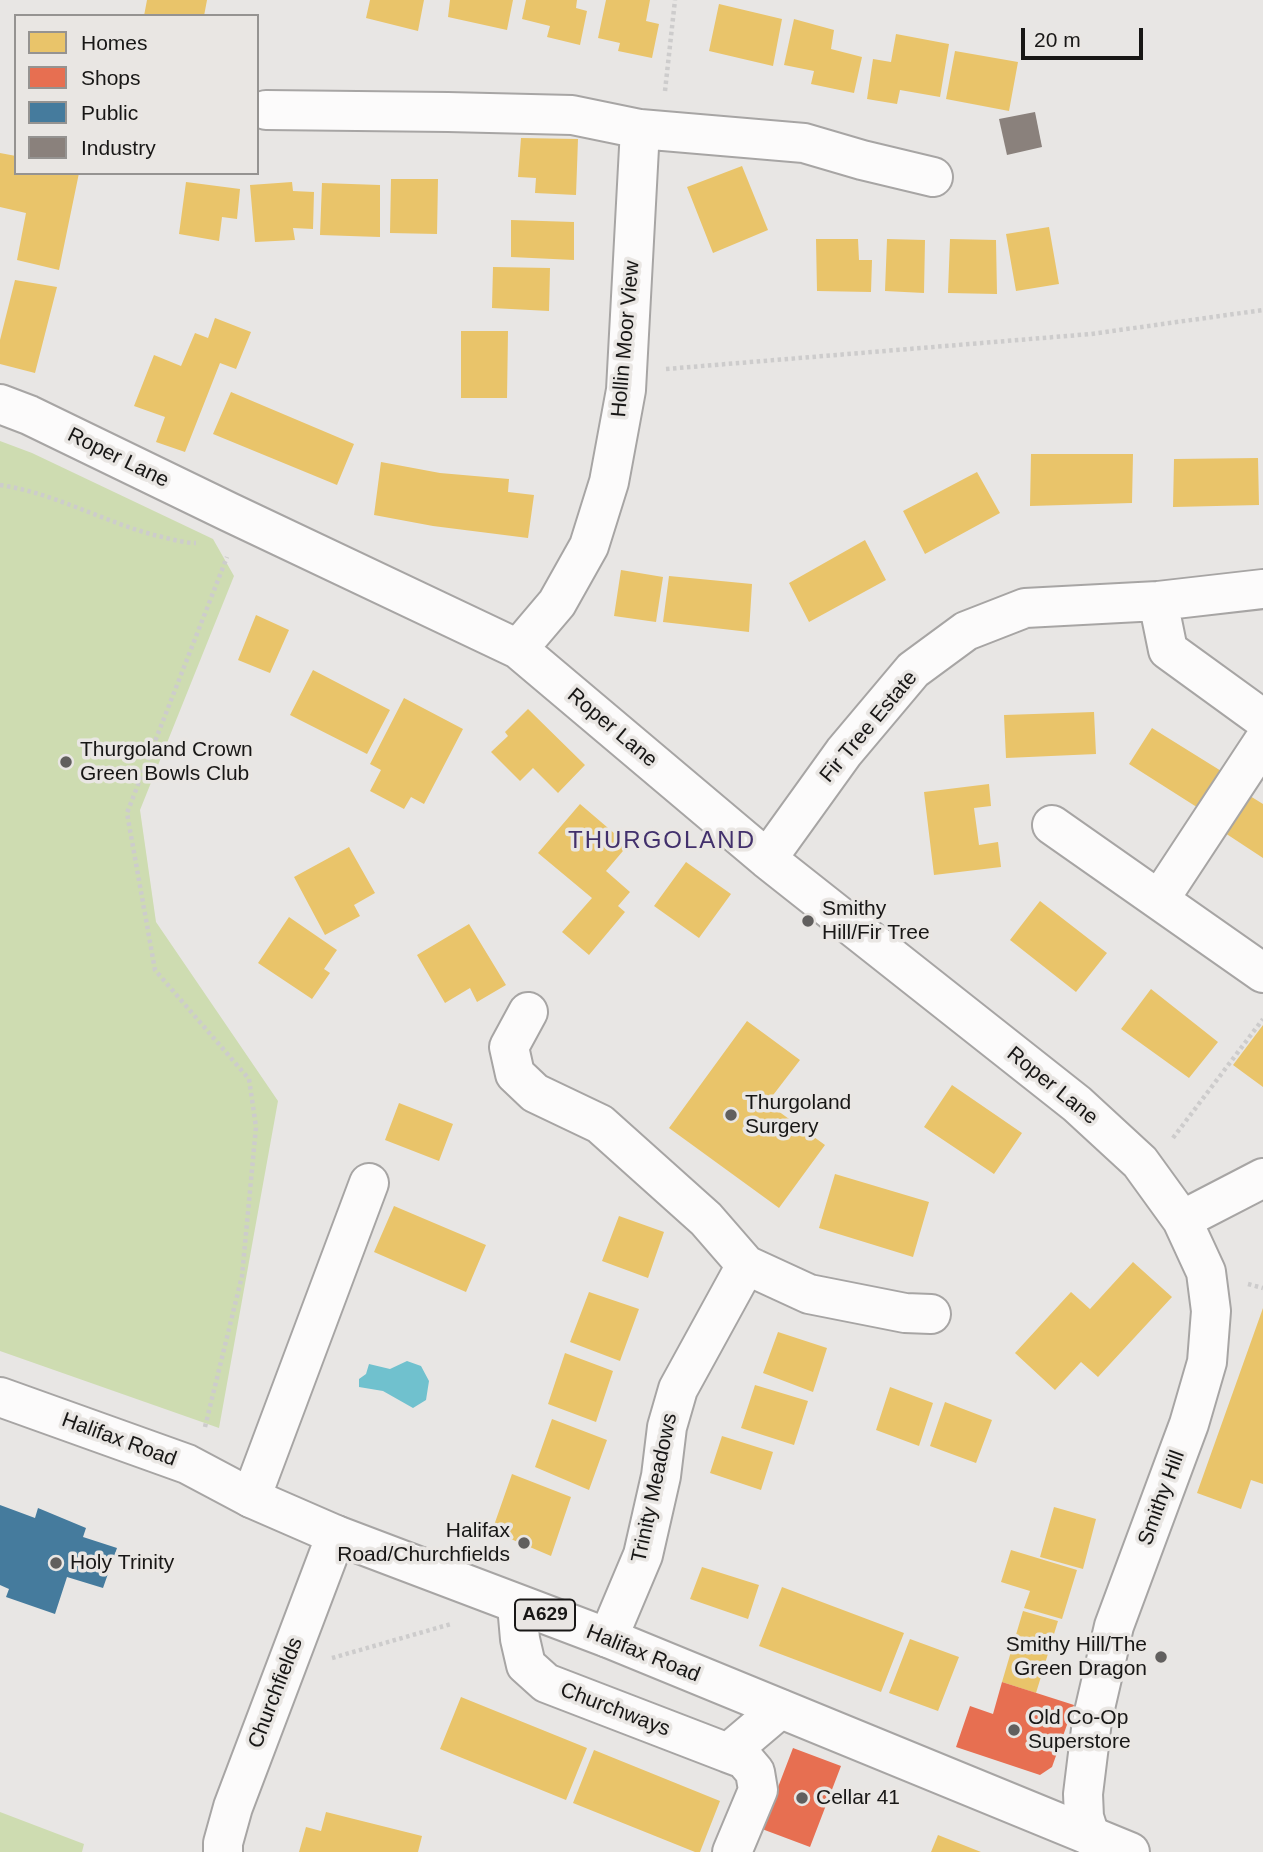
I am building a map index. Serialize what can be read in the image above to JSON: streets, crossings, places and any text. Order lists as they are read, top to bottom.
{
  "streets": {
    "main road": [
      "Hollin Moor View",
      "Roper Lane",
      "Fir Tree Estate",
      "Halifax Road",
      "Trinity Meadows",
      "Smithy Hill",
      "A629",
      "Churchfields",
      "Churchways"
    ]
  },
  "crossings": [
    ["Hollin Moor View", "Roper Lane"],
    ["Roper Lane", "Fir Tree Estate"],
    ["Roper Lane", "Smithy Hill"],
    ["Halifax Road", "Trinity Meadows"],
    ["Halifax Road", "Smithy Hill"],
    ["Halifax Road", "Churchfields"],
    ["Halifax Road", "Churchways"]
  ],
  "districts": ["THURGOLAND"],
  "places": [
    "Thurgoland Crown Green Bowls Club",
    "Smithy Hill/Fir Tree",
    "Thurgoland Surgery",
    "Halifax Road/Churchfields",
    "Holy Trinity",
    "Smithy Hill/The Green Dragon",
    "Old Co-Op Superstore",
    "Cellar 41"
  ],
  "legend": [
    "Homes",
    "Shops",
    "Public",
    "Industry"
  ],
  "scale_bar": "20 m"
}
